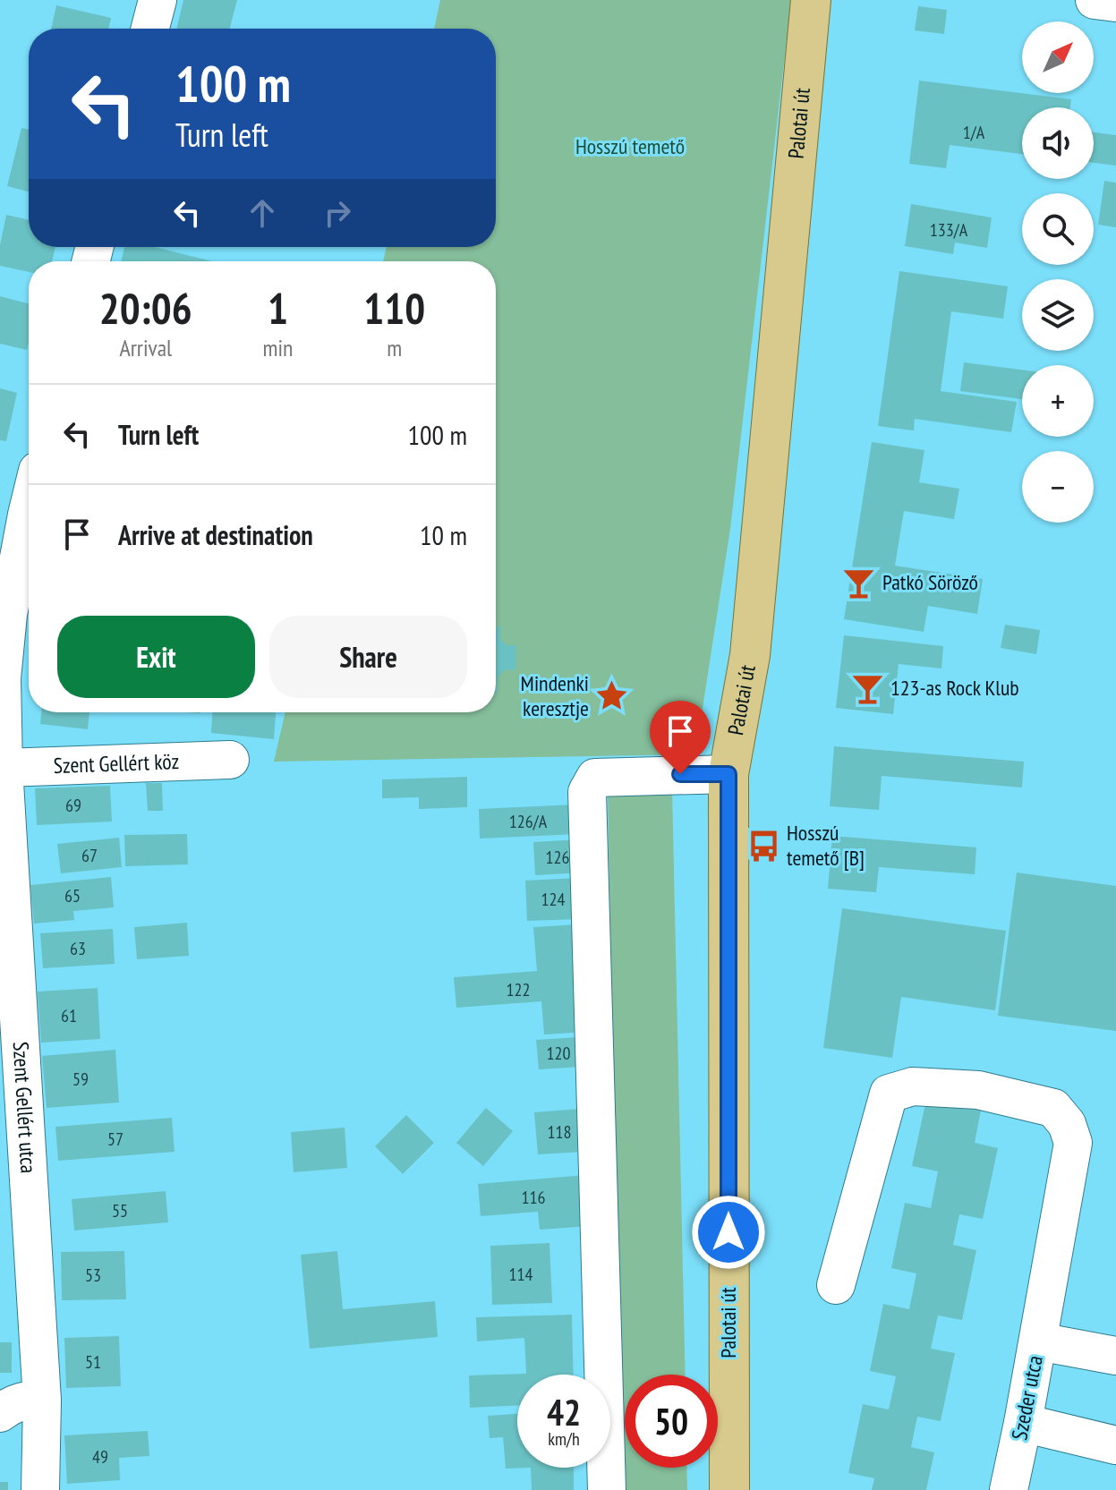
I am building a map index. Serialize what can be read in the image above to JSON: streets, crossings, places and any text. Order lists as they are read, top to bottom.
{
  "streets": {
    "main road": ["Palotai út"],
    "street": ["Szent Gellért köz", "Szent Gellért utca", "Szeder utca"]
  },
  "crossings": [
    ["Szent Gellért köz", "Szent Gellért utca"]
  ],
  "parks": ["Hosszú temető"],
  "places": {
    "bar": ["Patkó Söröző", "123-as Rock Klub"],
    "place": ["Mindenki keresztje"],
    "bus stop": ["Hosszú temető [B]"]
  },
  "house_numbers": [
    "1/A",
    "133/A",
    "69",
    "126/A",
    "67",
    "126",
    "65",
    "124",
    "63",
    "122",
    "61",
    "120",
    "59",
    "118",
    "57",
    "116",
    "55",
    "114",
    "53",
    "51",
    "49"
  ],
  "north": "top right",
  "page": {
    "map_buttons": ["+", "−"],
    "turn": ["100 m", "Turn left"],
    "eta": [
      "20:06",
      "Arrival",
      "1",
      "min",
      "110",
      "m"
    ],
    "list": [
      {
        "name": "Turn left",
        "value": "100 m"
      },
      {
        "name": "Arrive at destination",
        "value": "10 m"
      }
    ],
    "buttons": ["Exit", "Share"],
    "speed": "42 km/h",
    "limit": "50"
  }
}
